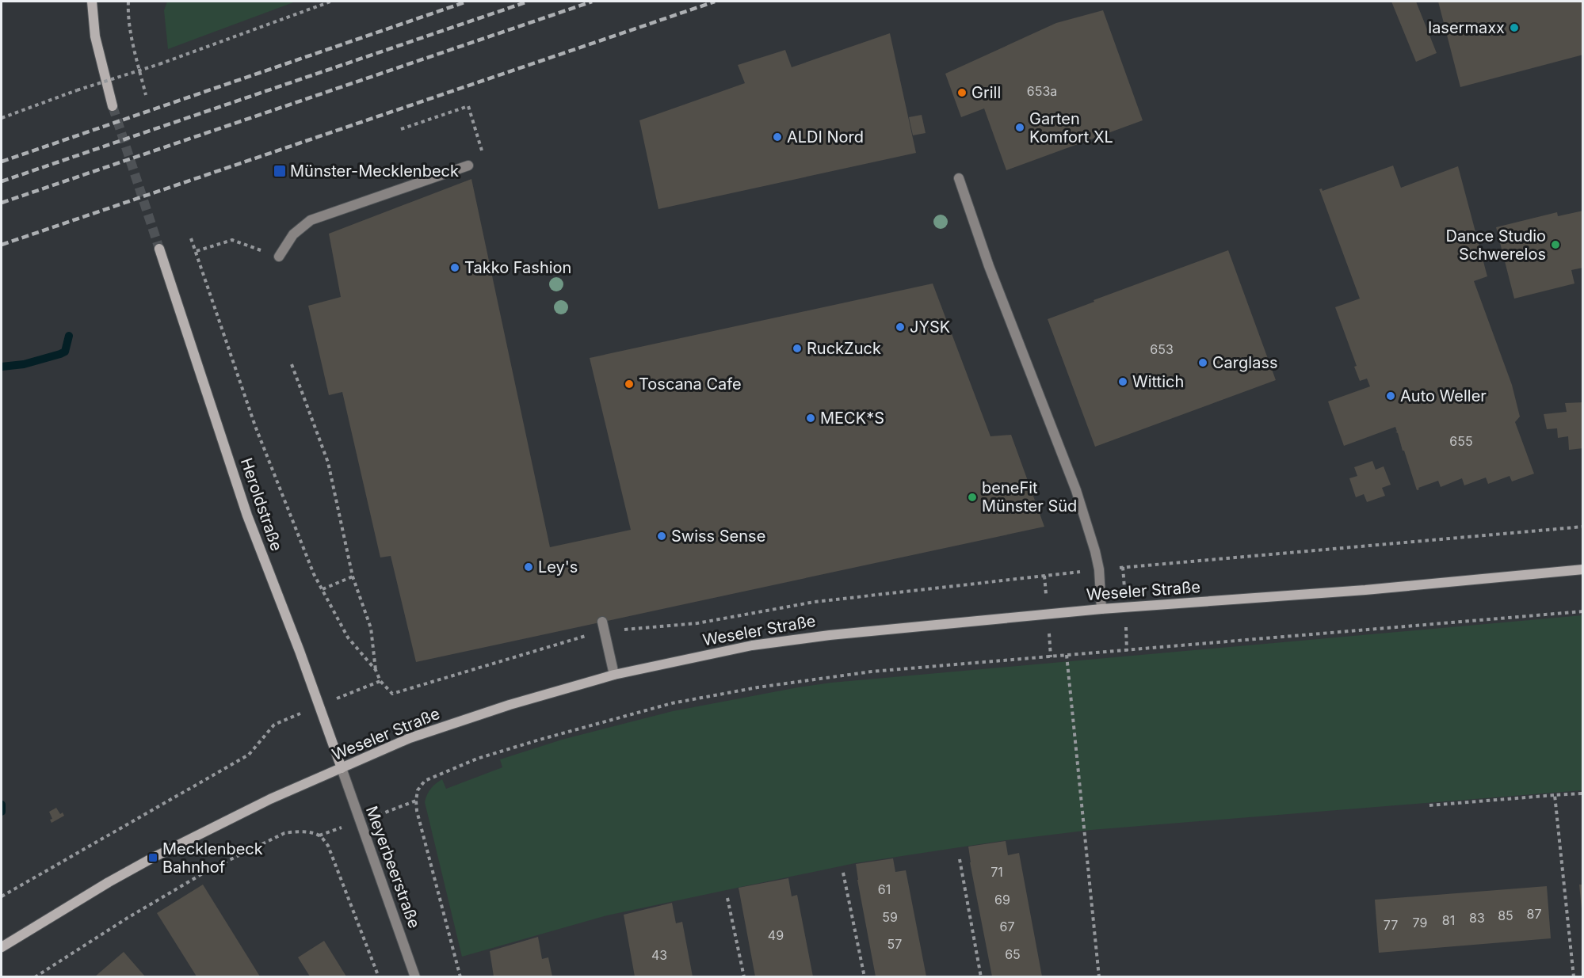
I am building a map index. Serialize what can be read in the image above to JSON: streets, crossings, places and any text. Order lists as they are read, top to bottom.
{
  "streets": {
    "main road": ["Heroldstraße", "Weseler Straße"],
    "street": ["Meyerbeerstraße"]
  },
  "crossings": [
    ["Heroldstraße", "Weseler Straße"],
    ["Heroldstraße", "Meyerbeerstraße"],
    ["Weseler Straße", "Meyerbeerstraße"]
  ],
  "places": {
    "other": [
      "lasermaxx",
      "Grill",
      "Garten Komfort XL",
      "ALDI Nord",
      "Dance Studio Schwerelos",
      "Takko Fashion",
      "JYSK",
      "RuckZuck",
      "Carglass",
      "Wittich",
      "Toscana Cafe",
      "Auto Weller",
      "MECK*S",
      "beneFit Münster Süd",
      "Swiss Sense",
      "Ley's"
    ],
    "transit": ["Münster-Mecklenbeck", "Mecklenbeck Bahnhof"]
  },
  "house_numbers": [
    "653a",
    "653",
    "655",
    "71",
    "61",
    "69",
    "87",
    "85",
    "59",
    "83",
    "81",
    "79",
    "77",
    "67",
    "49",
    "57",
    "65",
    "43"
  ]
}
